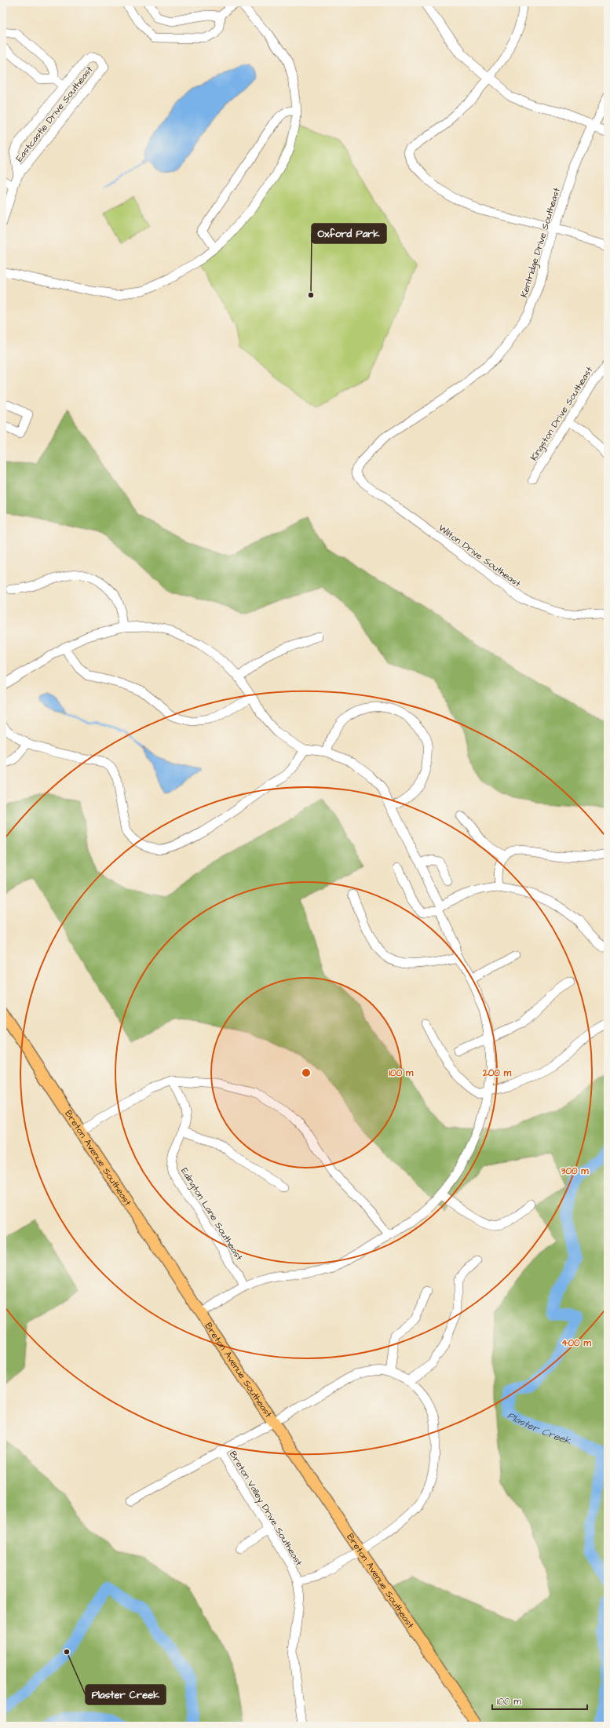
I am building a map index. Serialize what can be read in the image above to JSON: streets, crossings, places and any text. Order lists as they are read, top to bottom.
{
  "streets": {
    "main road": ["Breton Avenue Southeast"],
    "street": [
      "Eastcastle Drive Southeast",
      "Kentridge Drive Southeast",
      "Kingston Drive Southeast",
      "Wilton Drive Southeast",
      "Edington Lane Southeast",
      "Breton Valley Drive Southeast"
    ]
  },
  "crossings": [
    ["Kentridge Drive Southeast", "Wilton Drive Southeast"]
  ],
  "water": ["Plaster Creek"],
  "places": ["Oxford Park", "Plaster Creek"],
  "scale_bar": "100 m",
  "rings": [
    "100 m",
    "200 m",
    "300 m",
    "400 m"
  ]
}
